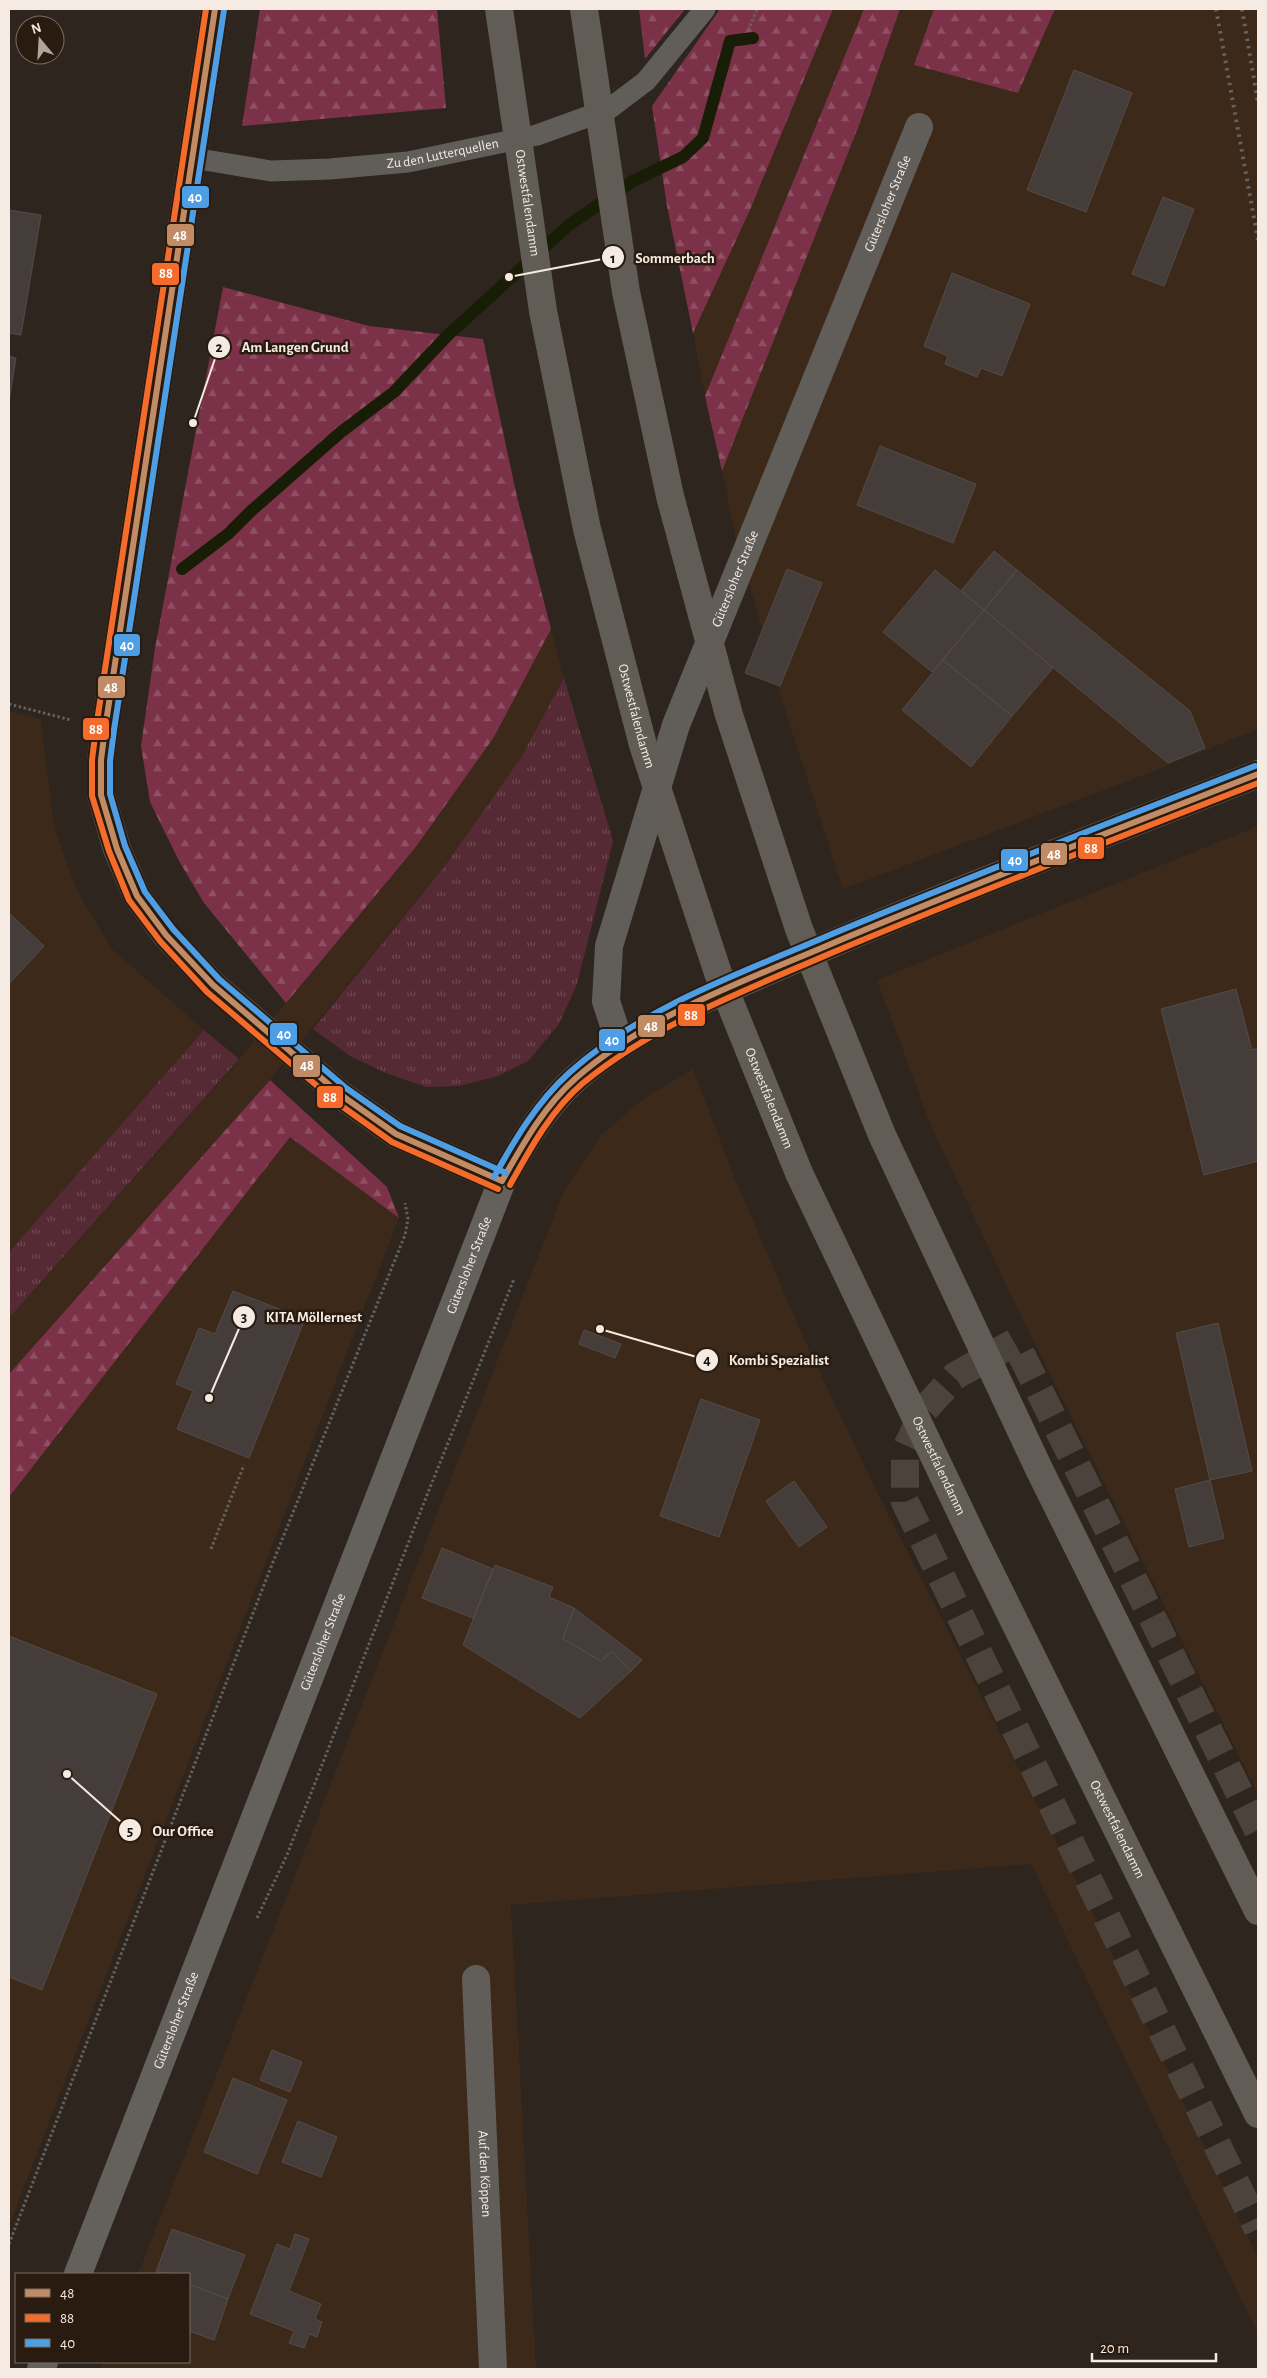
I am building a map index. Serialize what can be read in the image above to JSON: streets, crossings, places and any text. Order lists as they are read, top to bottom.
{
  "streets": {
    "highway": ["Ostwestfalendamm"],
    "main road": ["Gütersloher Straße"],
    "street": ["Auf den Köppen"],
    "lane": ["Zu den Lutterquellen"]
  },
  "places": [
    "Sommerbach",
    "Am Langen Grund",
    "Kombi Spezialist",
    "KITA Möllernest",
    "Our Office"
  ],
  "lines": ["transit line 48", "transit line 88", "transit line 40"],
  "legend": ["48", "88", "40"],
  "scale_bar": "20 m",
  "north": "top"
}
